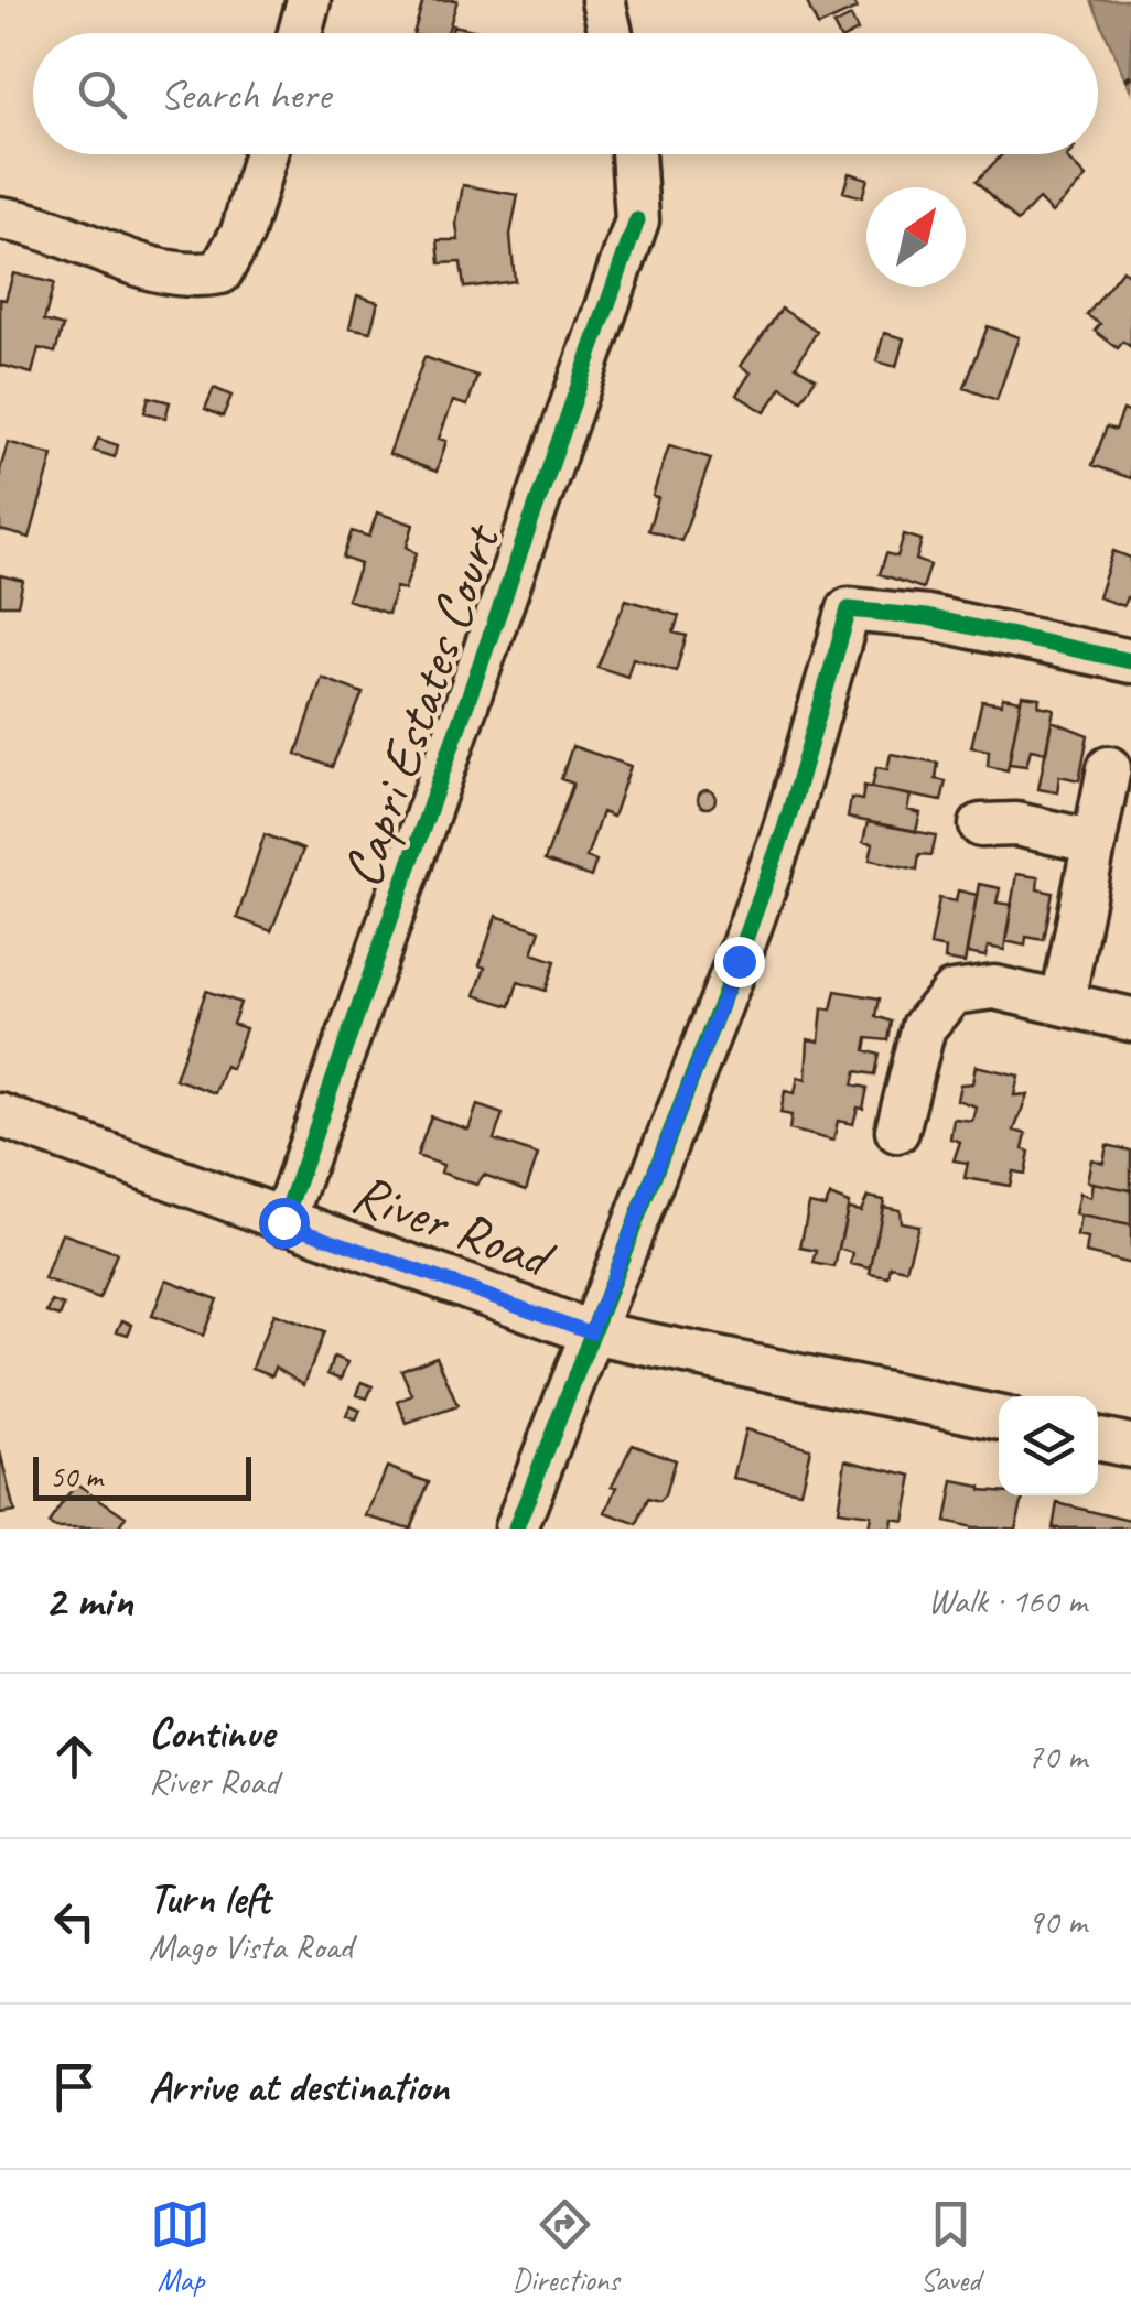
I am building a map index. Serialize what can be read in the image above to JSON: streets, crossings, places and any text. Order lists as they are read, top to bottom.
{
  "streets": {
    "street": ["Capri Estates Court", "River Road"]
  },
  "crossings": [
    ["Capri Estates Court", "River Road"]
  ],
  "scale_bar": "50 m",
  "north": "top right",
  "page": {
    "search": "Search here",
    "scale": "50 m",
    "heading": ["2 min", "Walk · 160 m"],
    "list": [
      ["Continue", "River Road", "70 m"],
      ["Turn left", "Mago Vista Road", "90 m"],
      "Arrive at destination"
    ],
    "nav": ["Map", "Directions", "Saved"]
  }
}
